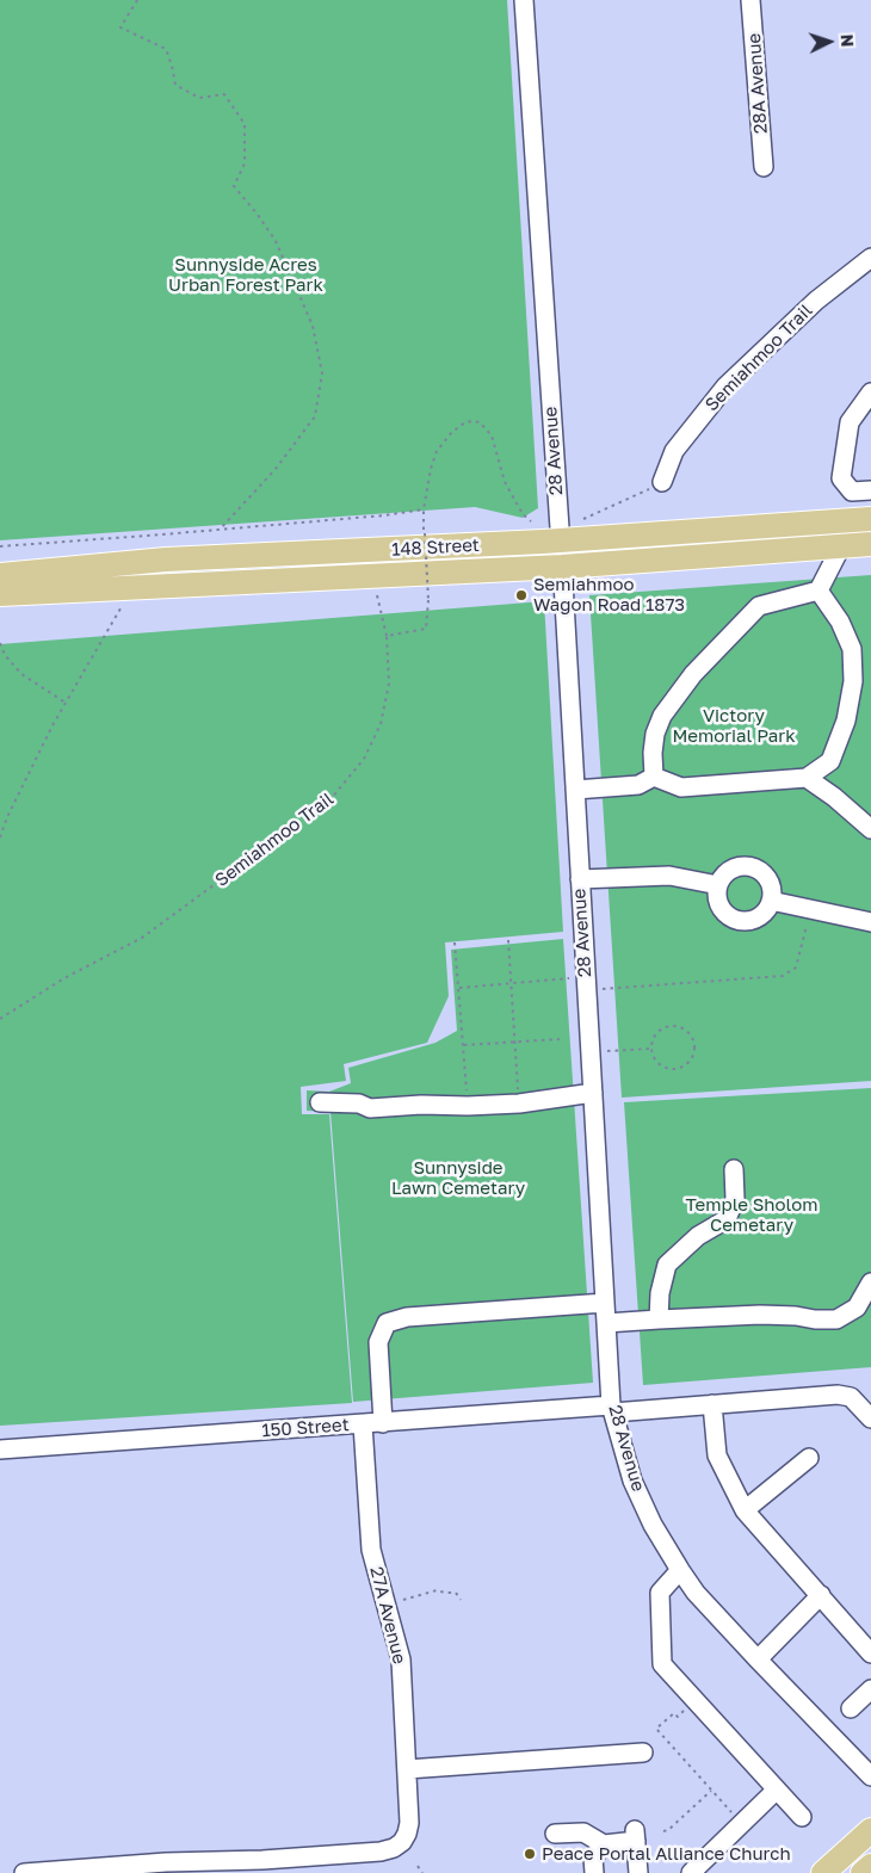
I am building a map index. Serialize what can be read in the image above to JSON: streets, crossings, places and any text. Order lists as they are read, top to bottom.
{
  "streets": {
    "main road": ["148 Street"],
    "street": [
      "28A Avenue",
      "Semiahmoo Trail",
      "28 Avenue",
      "150 Street",
      "27A Avenue"
    ]
  },
  "crossings": [
    ["Semiahmoo Trail", "148 Street"],
    ["28 Avenue", "148 Street"],
    ["28 Avenue", "150 Street"],
    ["150 Street", "27A Avenue"]
  ],
  "parks": [
    "Sunnyside Acres Urban Forest Park",
    "Victory Memorial Park",
    "Sunnyside Lawn Cemetary",
    "Temple Sholom Cemetary"
  ],
  "places": ["Semiahmoo Wagon Road 1873", "Peace Portal Alliance Church"],
  "north": "right"
}
